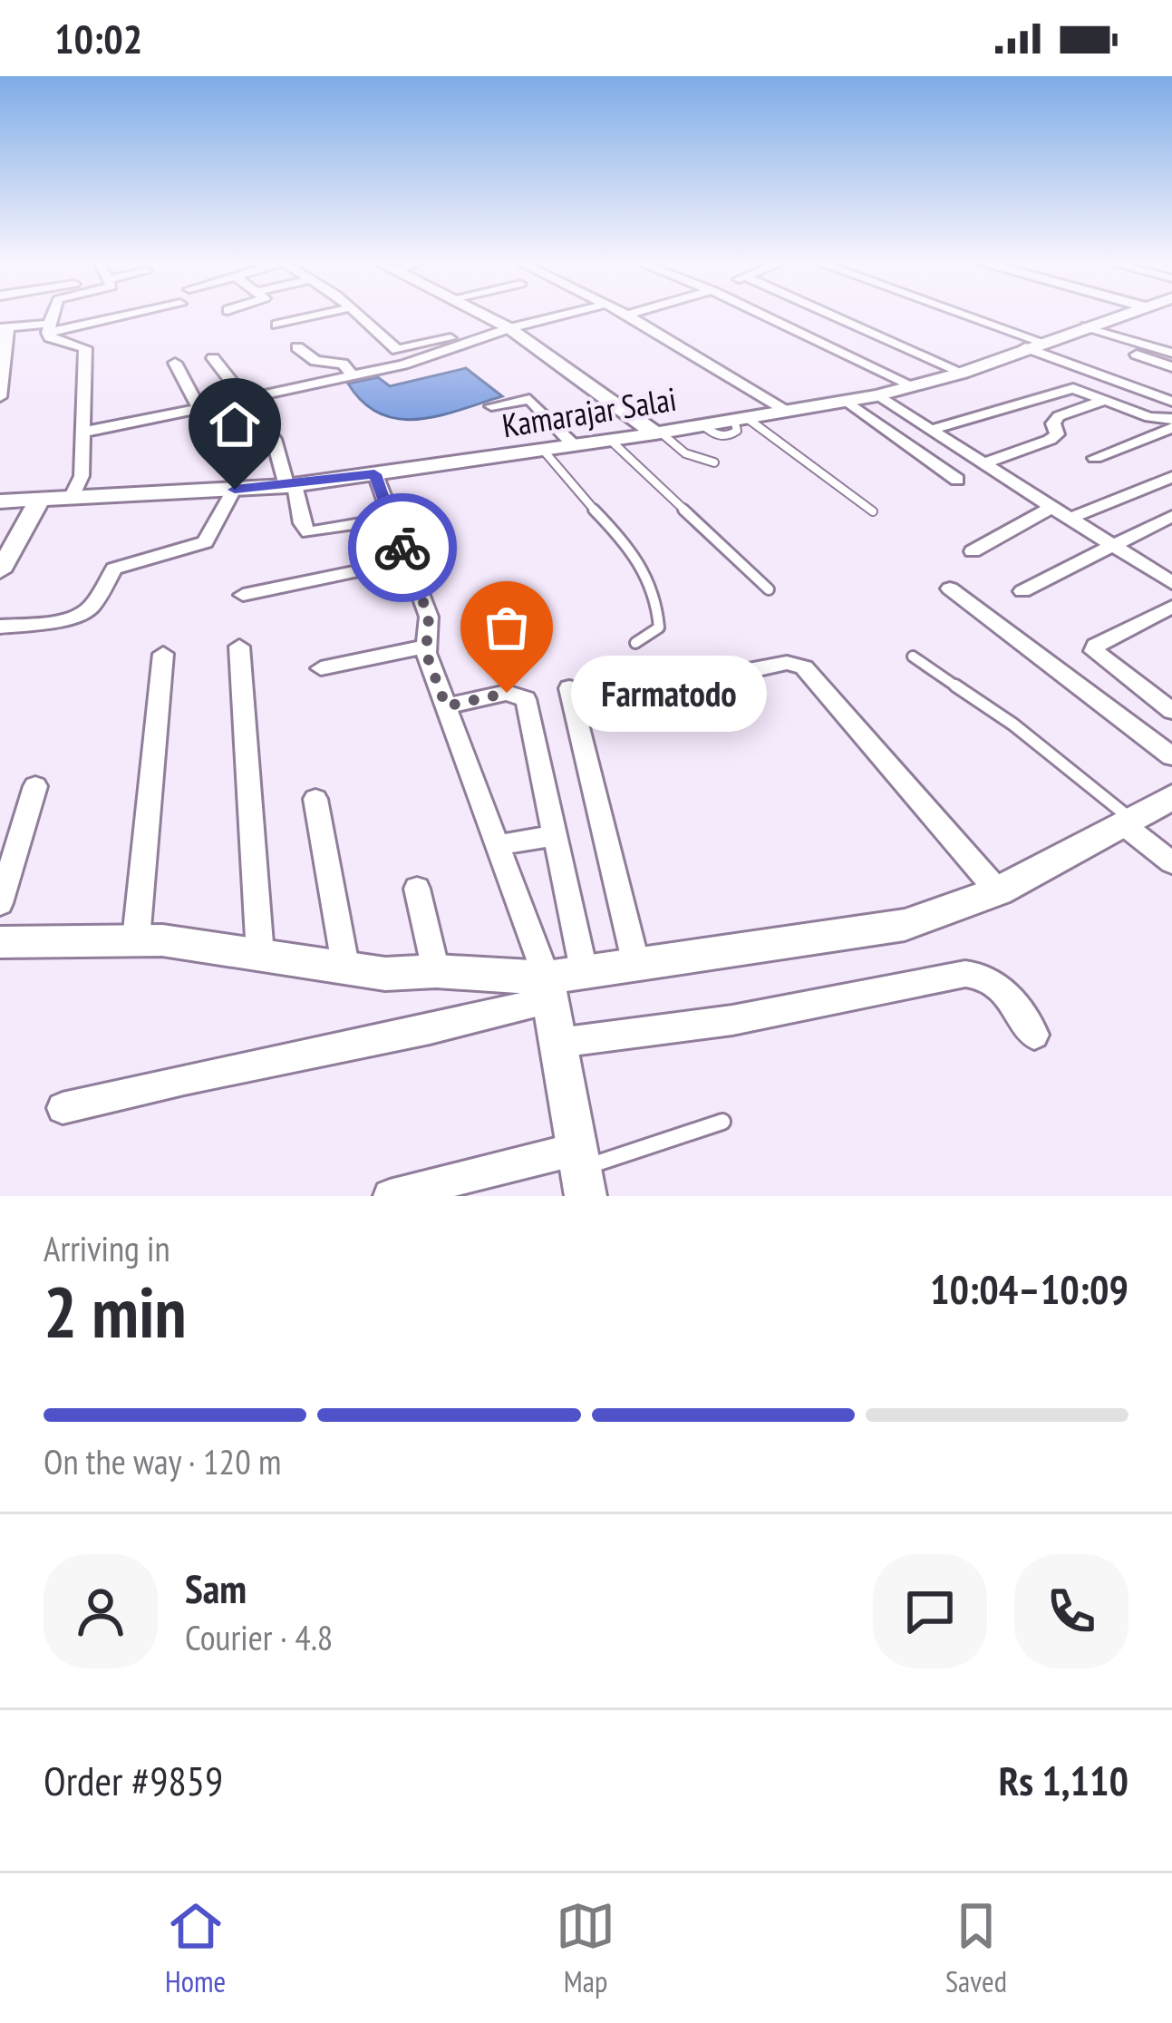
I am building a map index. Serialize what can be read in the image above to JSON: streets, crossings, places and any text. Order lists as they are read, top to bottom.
{
  "streets": {
    "street": ["Kamarajar Salai"]
  },
  "places": ["Farmatodo"],
  "page": {
    "status": "10:02",
    "bubble": "Farmatodo",
    "heading": ["2 min", "Arriving in", "10:04–10:09"],
    "panel": [
      "Sam",
      "Courier · 4.8",
      "Order #9859",
      "Rs 1,110"
    ],
    "bar": "On the way · 120 m",
    "tabs": ["Home", "Map", "Saved"]
  }
}
